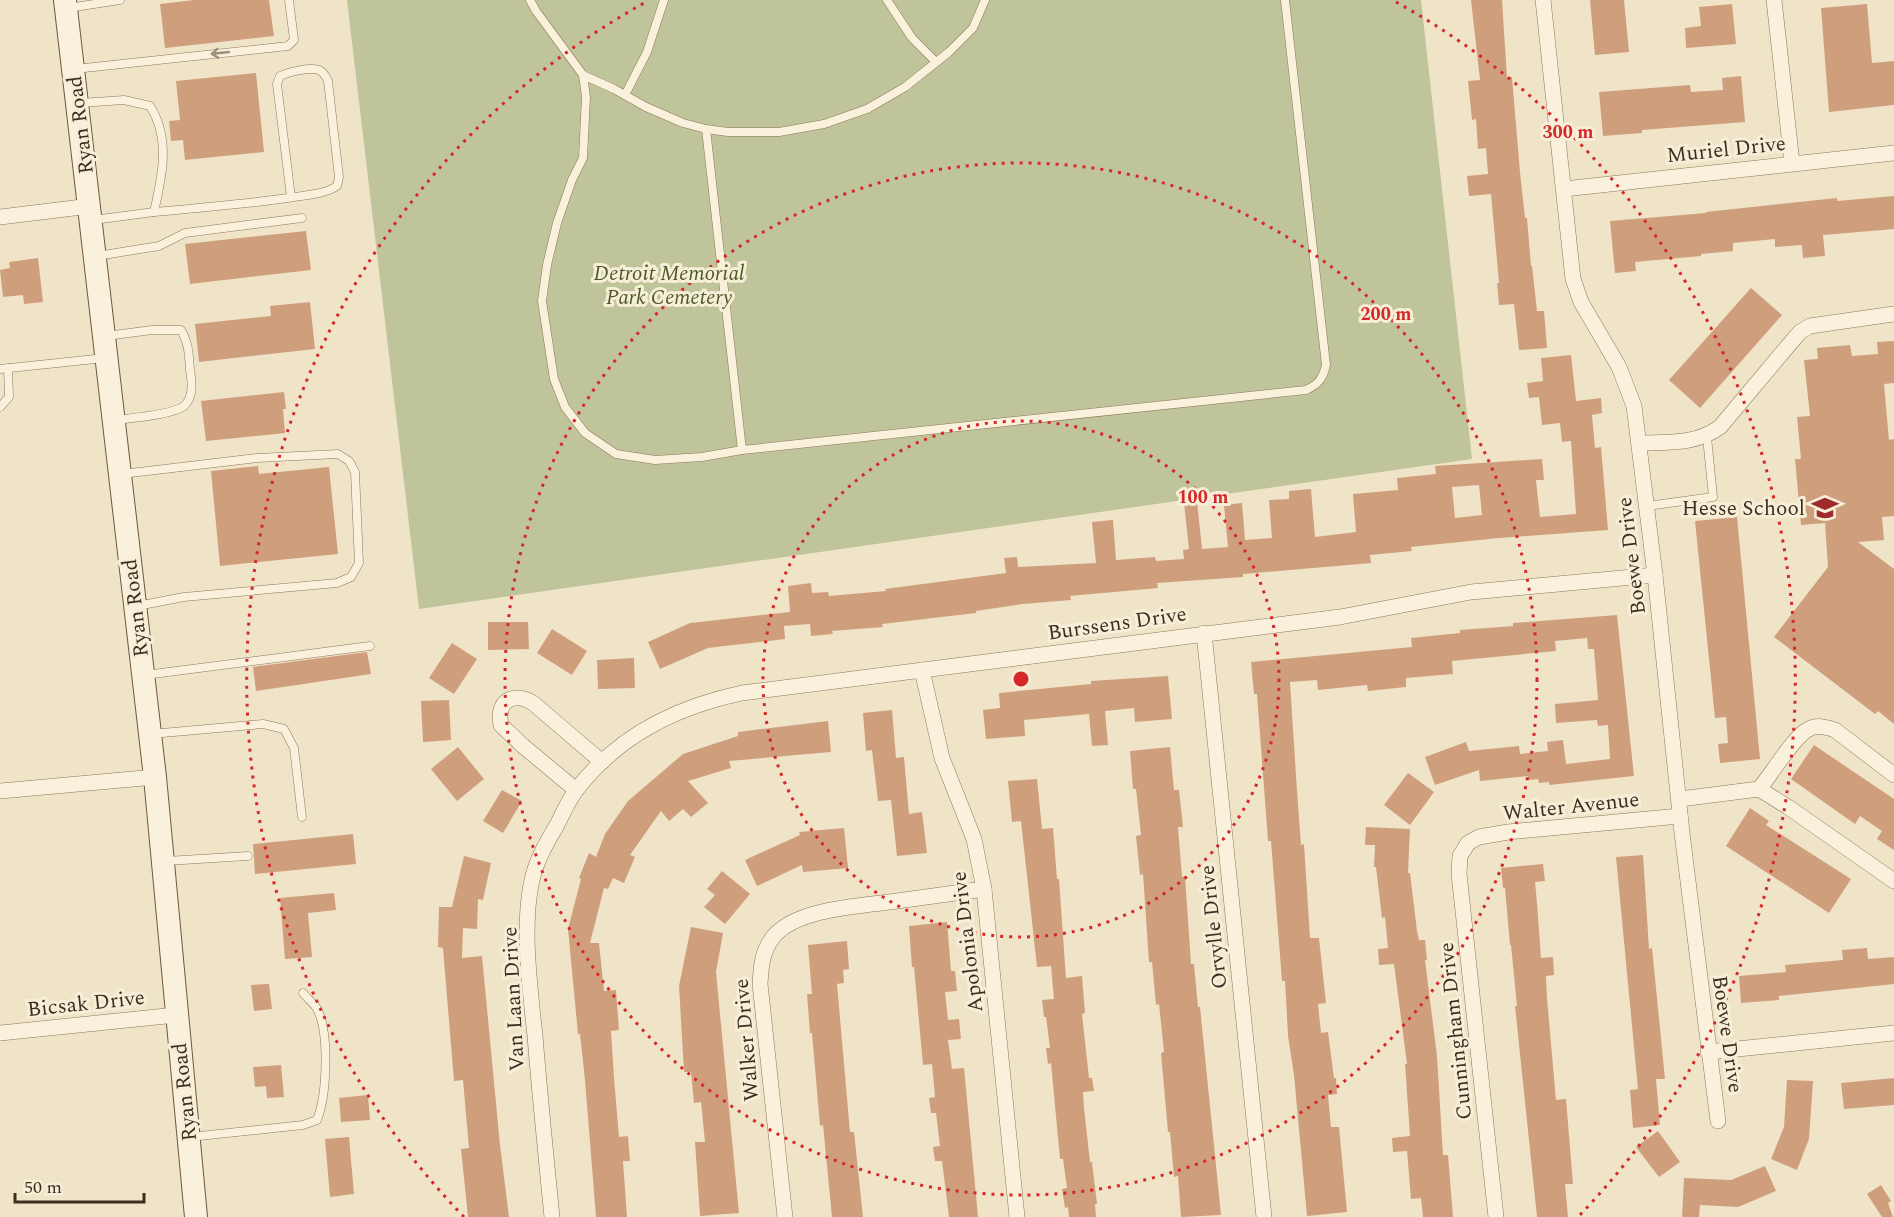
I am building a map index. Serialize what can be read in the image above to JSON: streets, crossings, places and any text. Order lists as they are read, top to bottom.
{
  "streets": {
    "main road": ["Ryan Road"],
    "street": [
      "Muriel Drive",
      "Boewe Drive",
      "Burssens Drive",
      "Walter Avenue",
      "Orvylle Drive",
      "Apolonia Drive",
      "Van Laan Drive",
      "Bicsak Drive",
      "Cunningham Drive",
      "Walker Drive"
    ]
  },
  "crossings": [
    ["Ryan Road", "Bicsak Drive"],
    ["Muriel Drive", "Boewe Drive"],
    ["Boewe Drive", "Burssens Drive"],
    ["Boewe Drive", "Walter Avenue"],
    ["Burssens Drive", "Orvylle Drive"],
    ["Burssens Drive", "Apolonia Drive"],
    ["Burssens Drive", "Van Laan Drive"],
    ["Walter Avenue", "Cunningham Drive"],
    ["Apolonia Drive", "Walker Drive"]
  ],
  "parks": ["Detroit Memorial Park Cemetery"],
  "places": {
    "school or university": ["Hesse School"]
  },
  "scale_bar": "50 m",
  "rings": ["300 m", "200 m", "100 m"]
}
